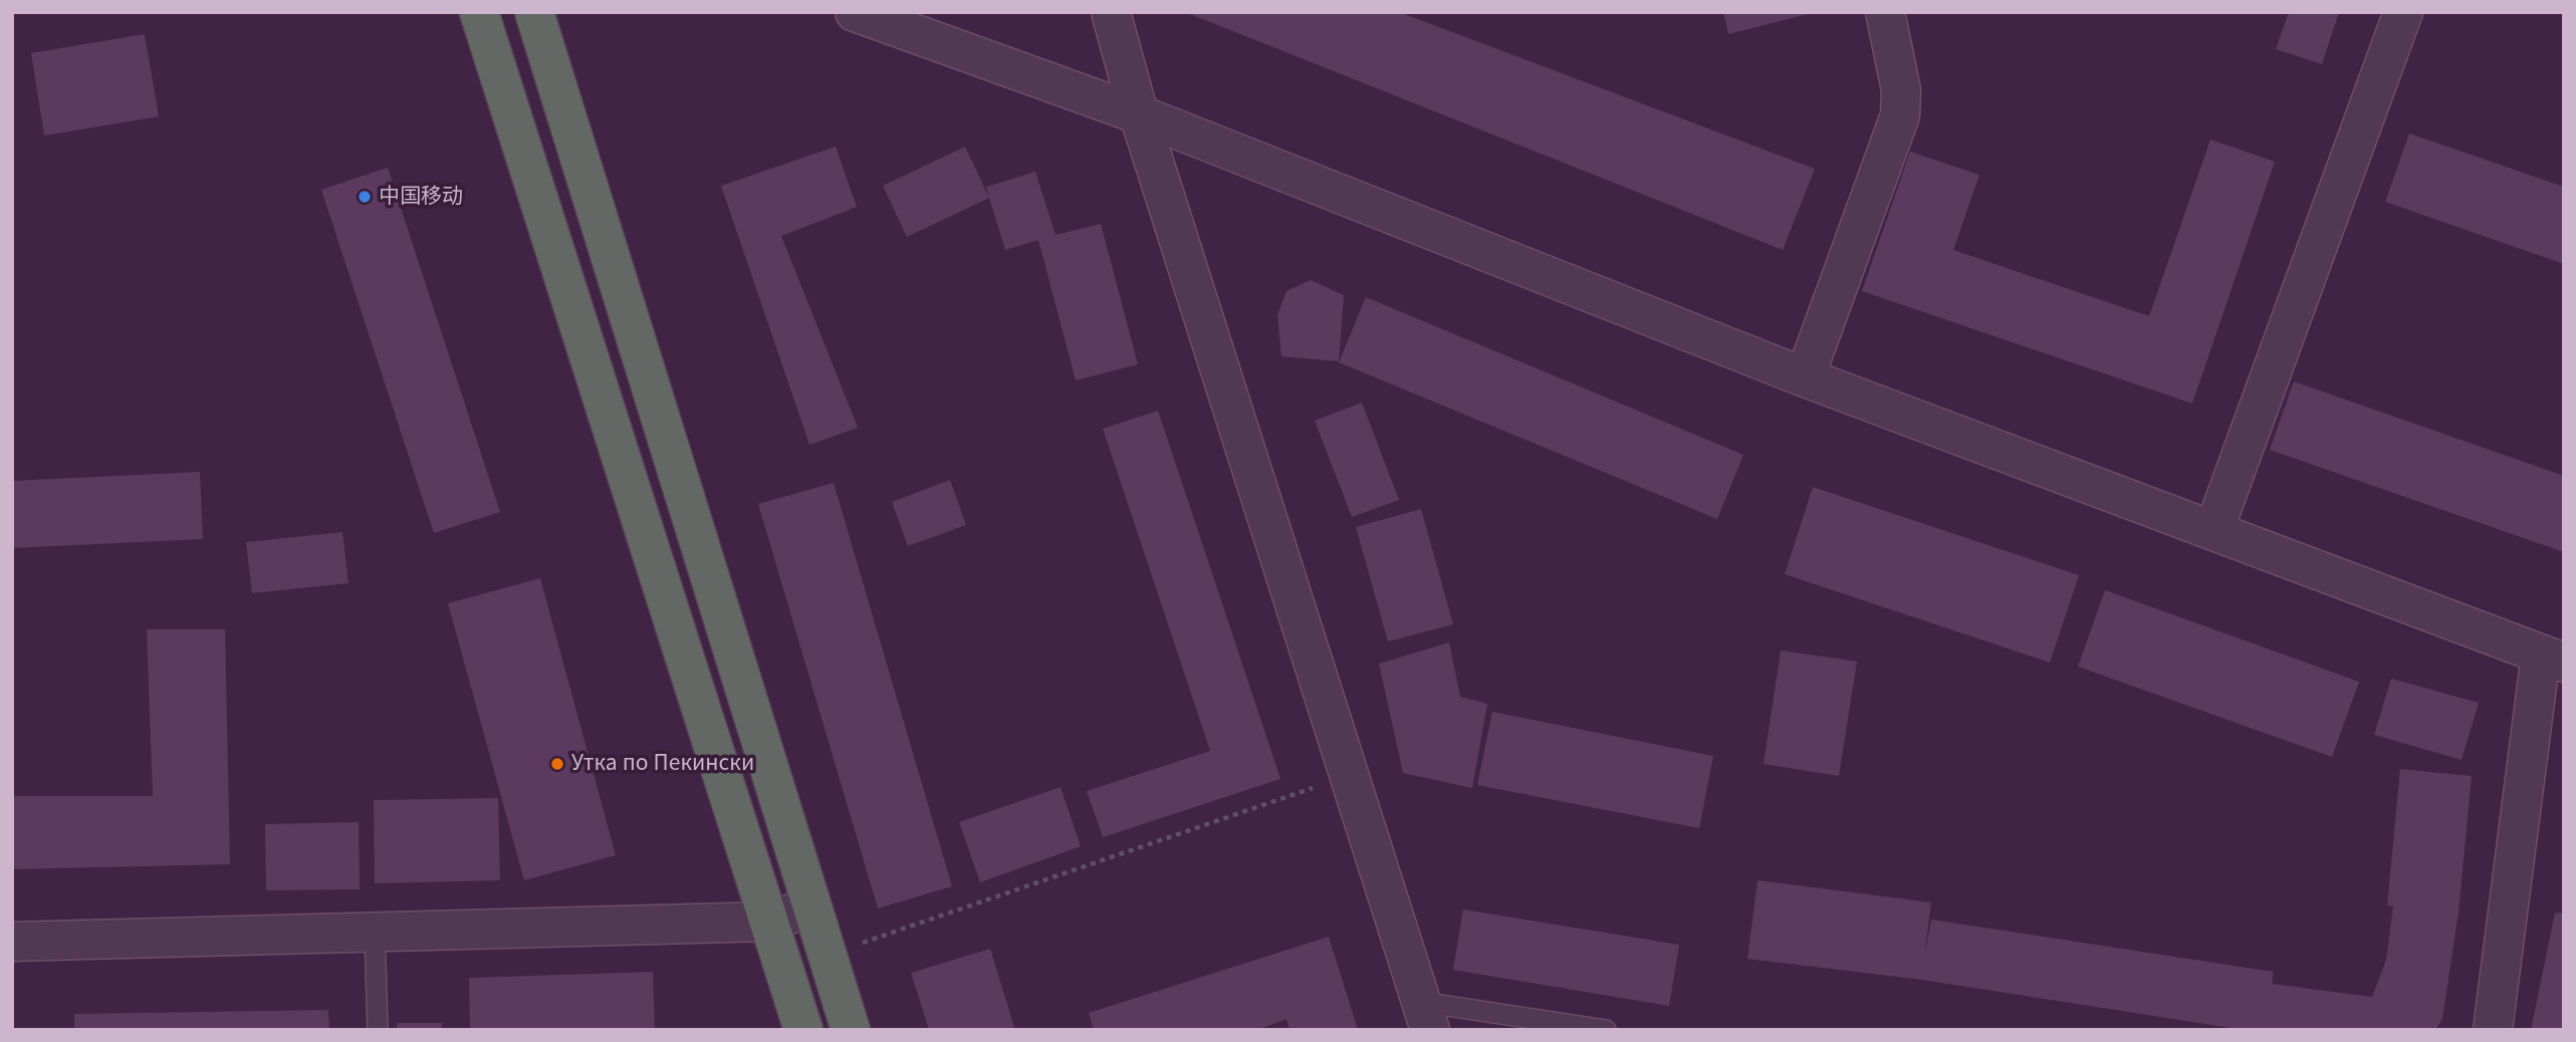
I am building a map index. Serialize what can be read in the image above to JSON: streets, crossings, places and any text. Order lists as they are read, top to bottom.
{
  "places": ["中国移动", "Утка по Пекински"]
}
